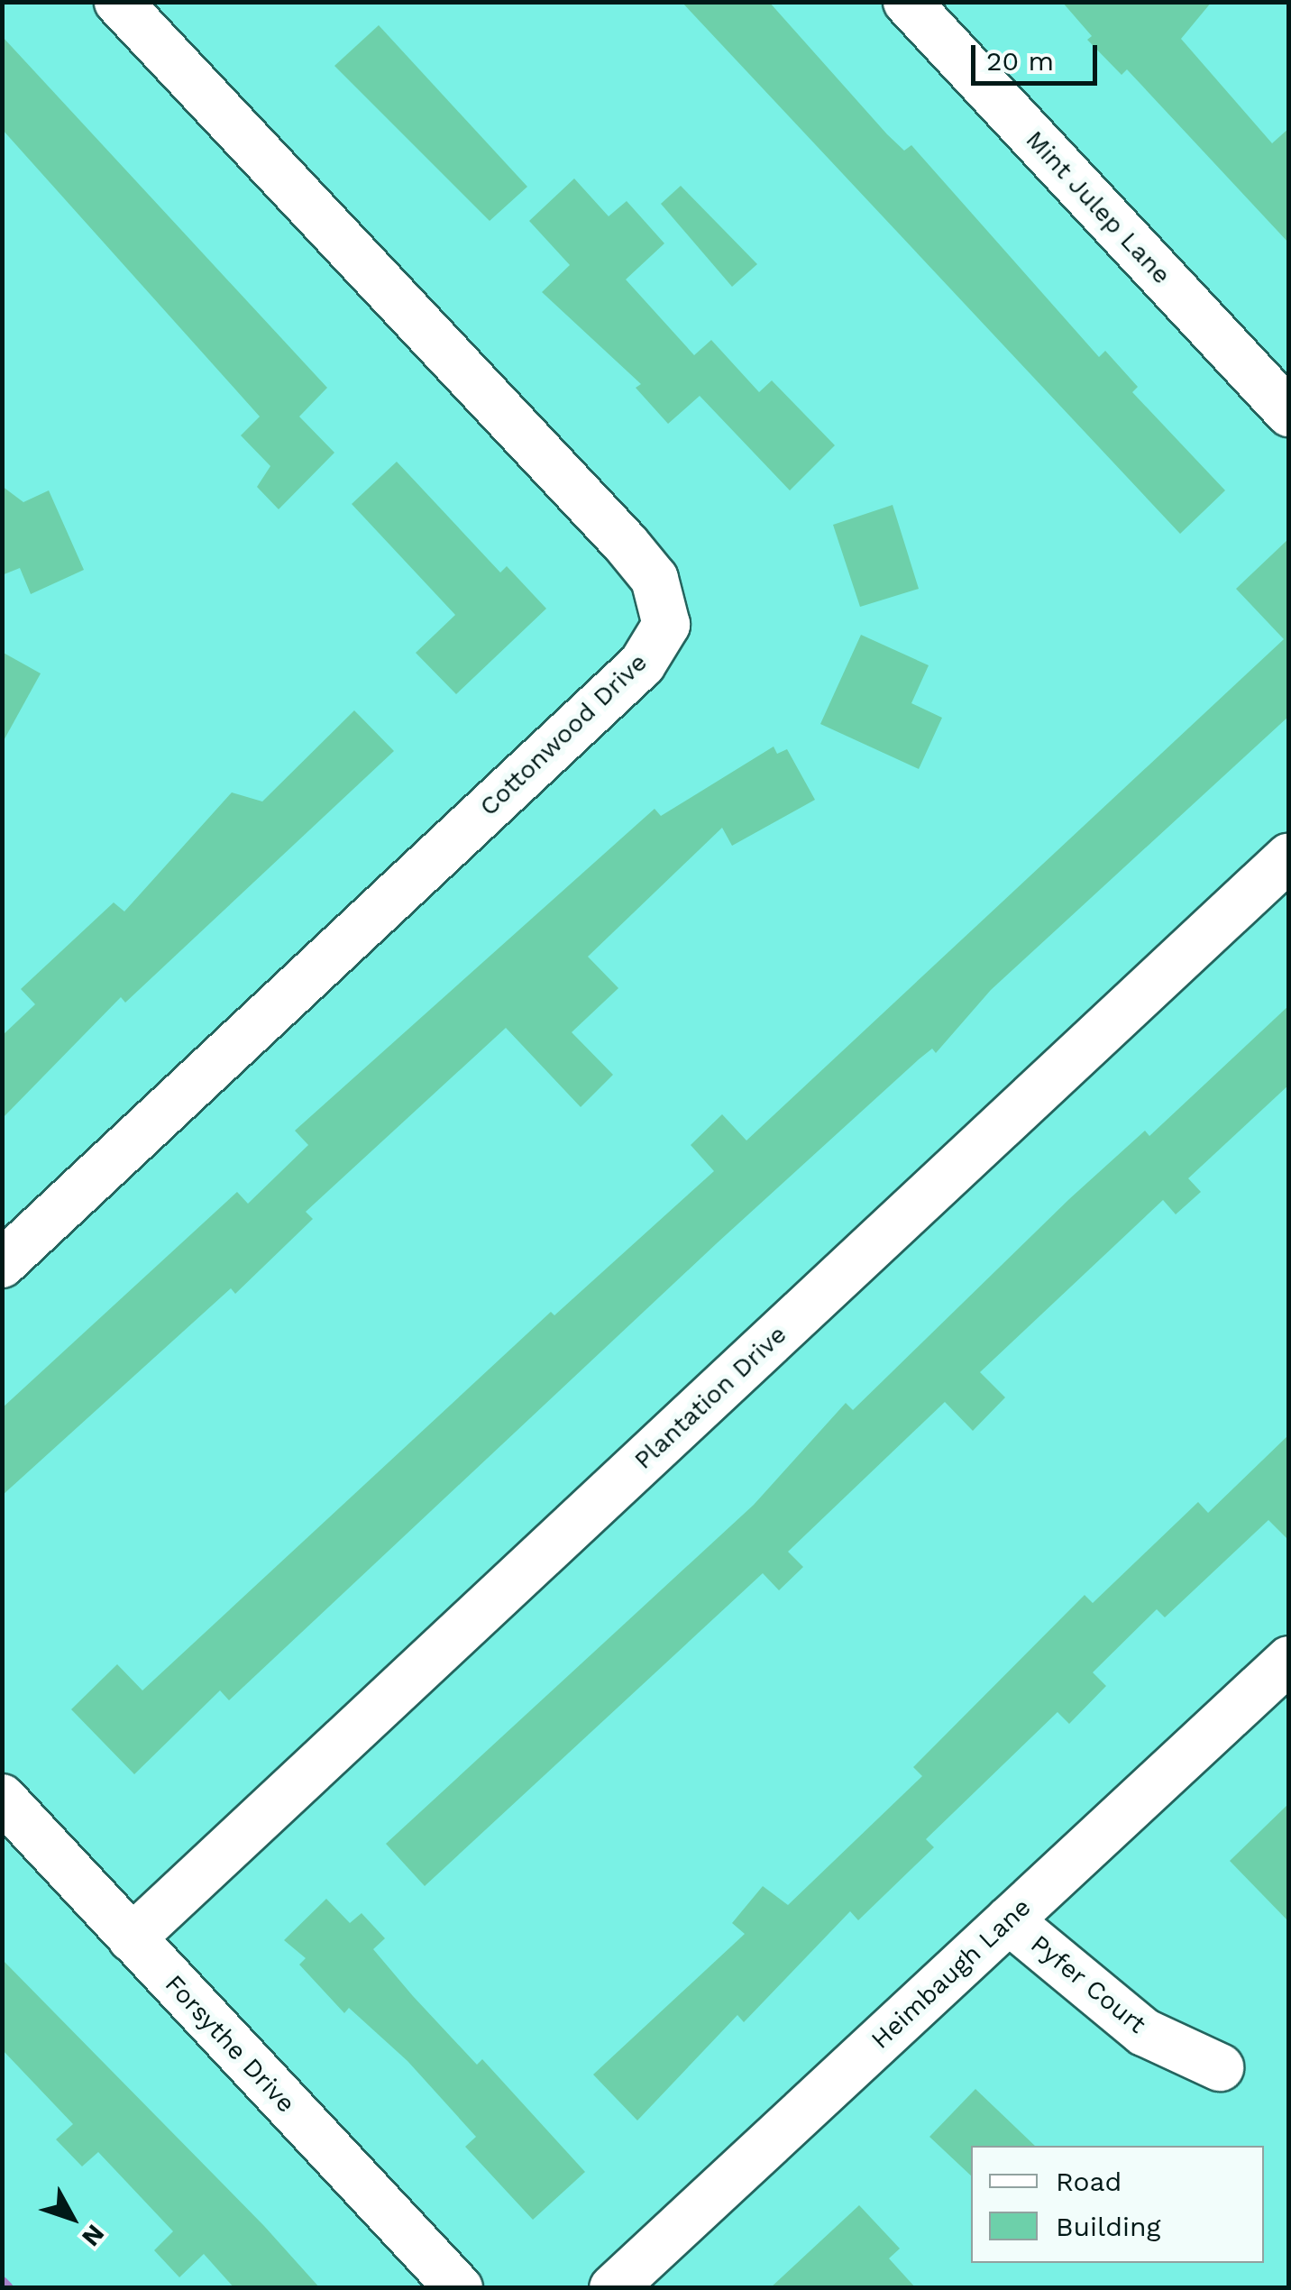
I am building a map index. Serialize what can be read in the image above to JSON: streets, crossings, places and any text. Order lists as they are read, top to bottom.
{
  "streets": {
    "street": [
      "Mint Julep Lane",
      "Cottonwood Drive",
      "Plantation Drive",
      "Heimbaugh Lane",
      "Pyfer Court",
      "Forsythe Drive"
    ]
  },
  "crossings": [
    ["Plantation Drive", "Forsythe Drive"],
    ["Heimbaugh Lane", "Pyfer Court"]
  ],
  "legend": ["Road", "Building"],
  "scale_bar": "20 m",
  "north": "bottom right"
}
